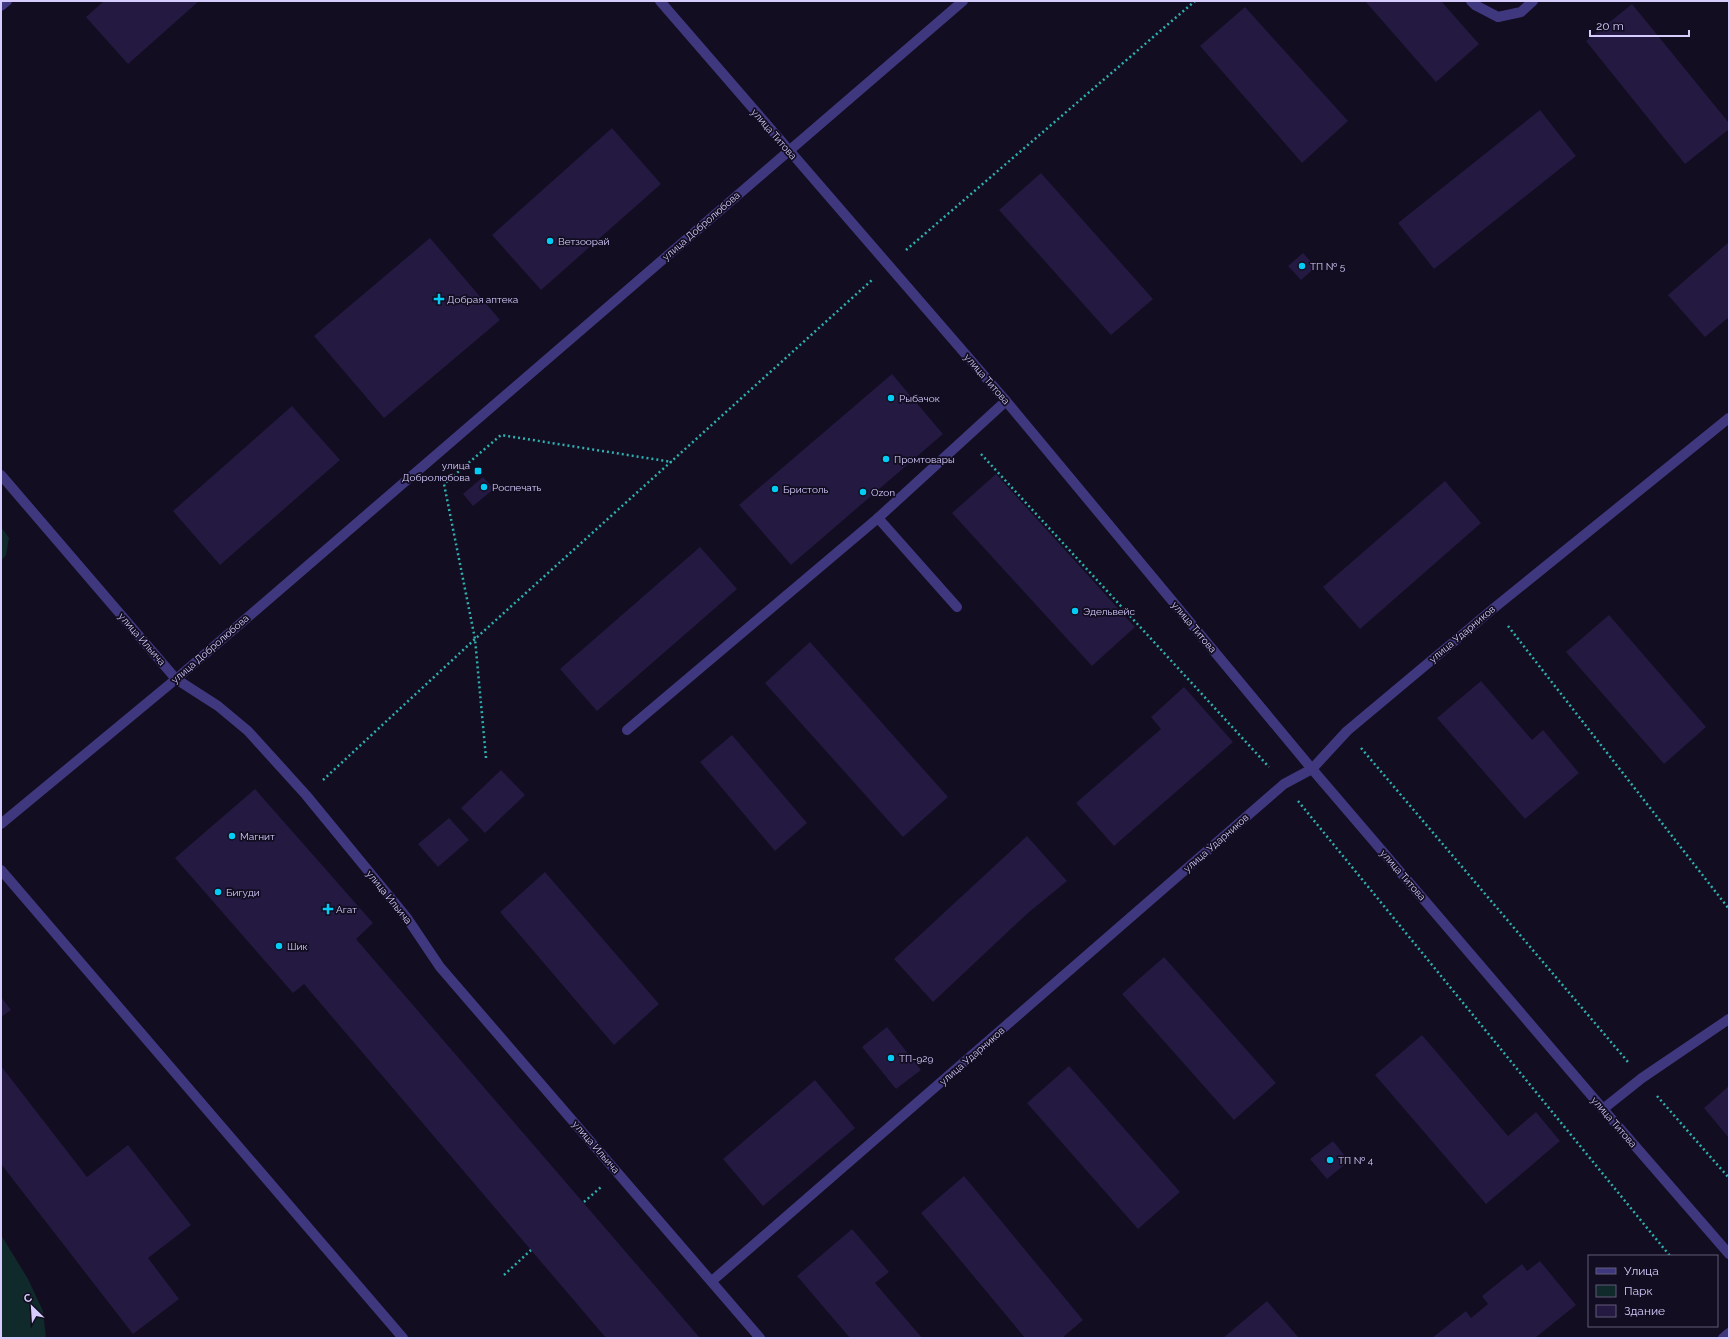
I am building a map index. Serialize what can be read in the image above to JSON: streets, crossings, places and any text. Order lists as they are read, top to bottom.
{
  "streets": {
    "street": [
      "улица Титова",
      "улица Добролюбова",
      "улица Ударников",
      "улица Ильича"
    ]
  },
  "crossings": [
    ["улица Титова", "улица Добролюбова"],
    ["улица Титова", "улица Ударников"],
    ["улица Добролюбова", "улица Ильича"],
    ["улица Ударников", "улица Ильича"]
  ],
  "places": {
    "other": [
      "Ветзоорай",
      "ТП № 5",
      "Рыбачок",
      "Промтовары",
      "Роспечать",
      "Бристоль",
      "Ozon",
      "Эдельвейс",
      "Магнит",
      "Бигуди",
      "Шик",
      "ТП-929",
      "ТП № 4"
    ],
    "health": ["Добрая аптека", "Агат"],
    "transit": ["улица Добролюбова"]
  },
  "legend": ["Улица", "Парк", "Здание"],
  "scale_bar": "20 m",
  "north": "top left"
}
